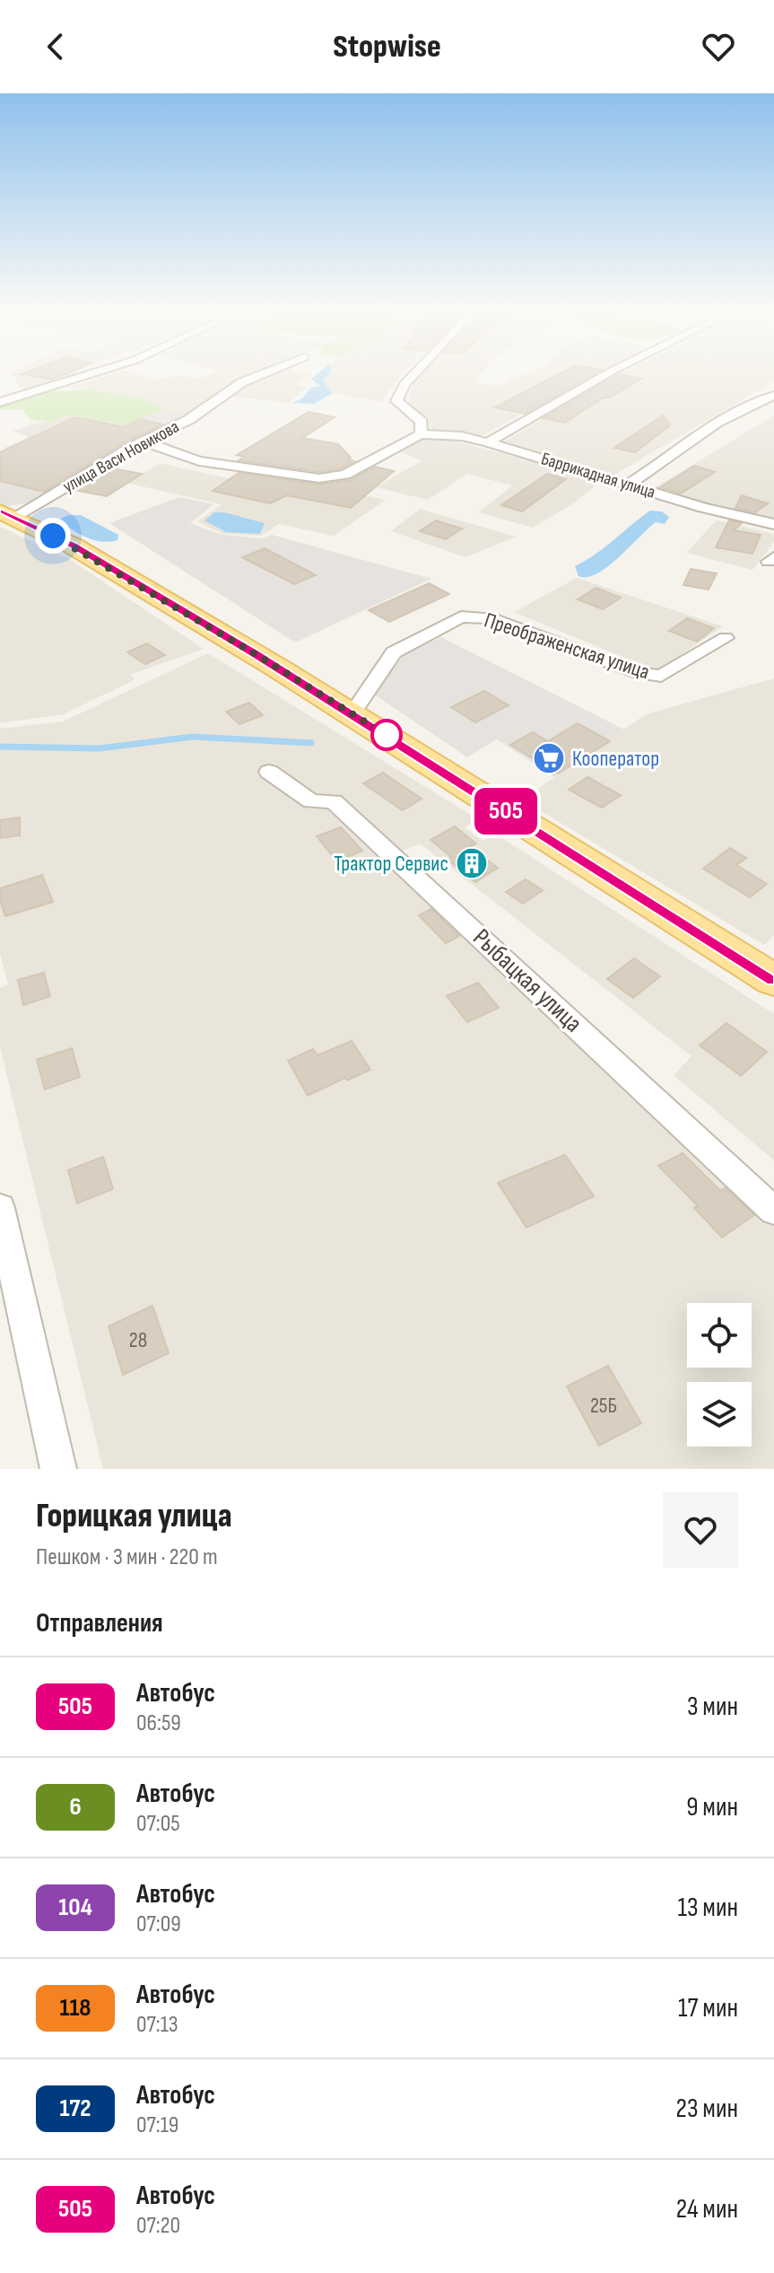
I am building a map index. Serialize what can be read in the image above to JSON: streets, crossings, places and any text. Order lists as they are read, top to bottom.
{
  "streets": {
    "street": [
      "улица Васи Новикова",
      "Баррикадная улица",
      "Преображенская улица",
      "Рыбацкая улица"
    ]
  },
  "places": {
    "supermarket": ["Кооператор"],
    "building": ["Трактор Сервис"]
  },
  "lines": ["bus line 505"],
  "house_numbers": ["28", "25Б"],
  "page": {
    "header": "Stopwise",
    "on_map": "505",
    "heading": [
      ["Горицкая улица", "Пешком · 3 мин · 220 m"],
      "Отправления"
    ],
    "list": [
      {
        "mark": "505",
        "name": "Автобус",
        "note": "06:59",
        "value": "3 мин"
      },
      {
        "mark": "6",
        "name": "Автобус",
        "note": "07:05",
        "value": "9 мин"
      },
      {
        "mark": "104",
        "name": "Автобус",
        "note": "07:09",
        "value": "13 мин"
      },
      {
        "mark": "118",
        "name": "Автобус",
        "note": "07:13",
        "value": "17 мин"
      },
      {
        "mark": "172",
        "name": "Автобус",
        "note": "07:19",
        "value": "23 мин"
      },
      {
        "mark": "505",
        "name": "Автобус",
        "note": "07:20",
        "value": "24 мин"
      }
    ]
  }
}
